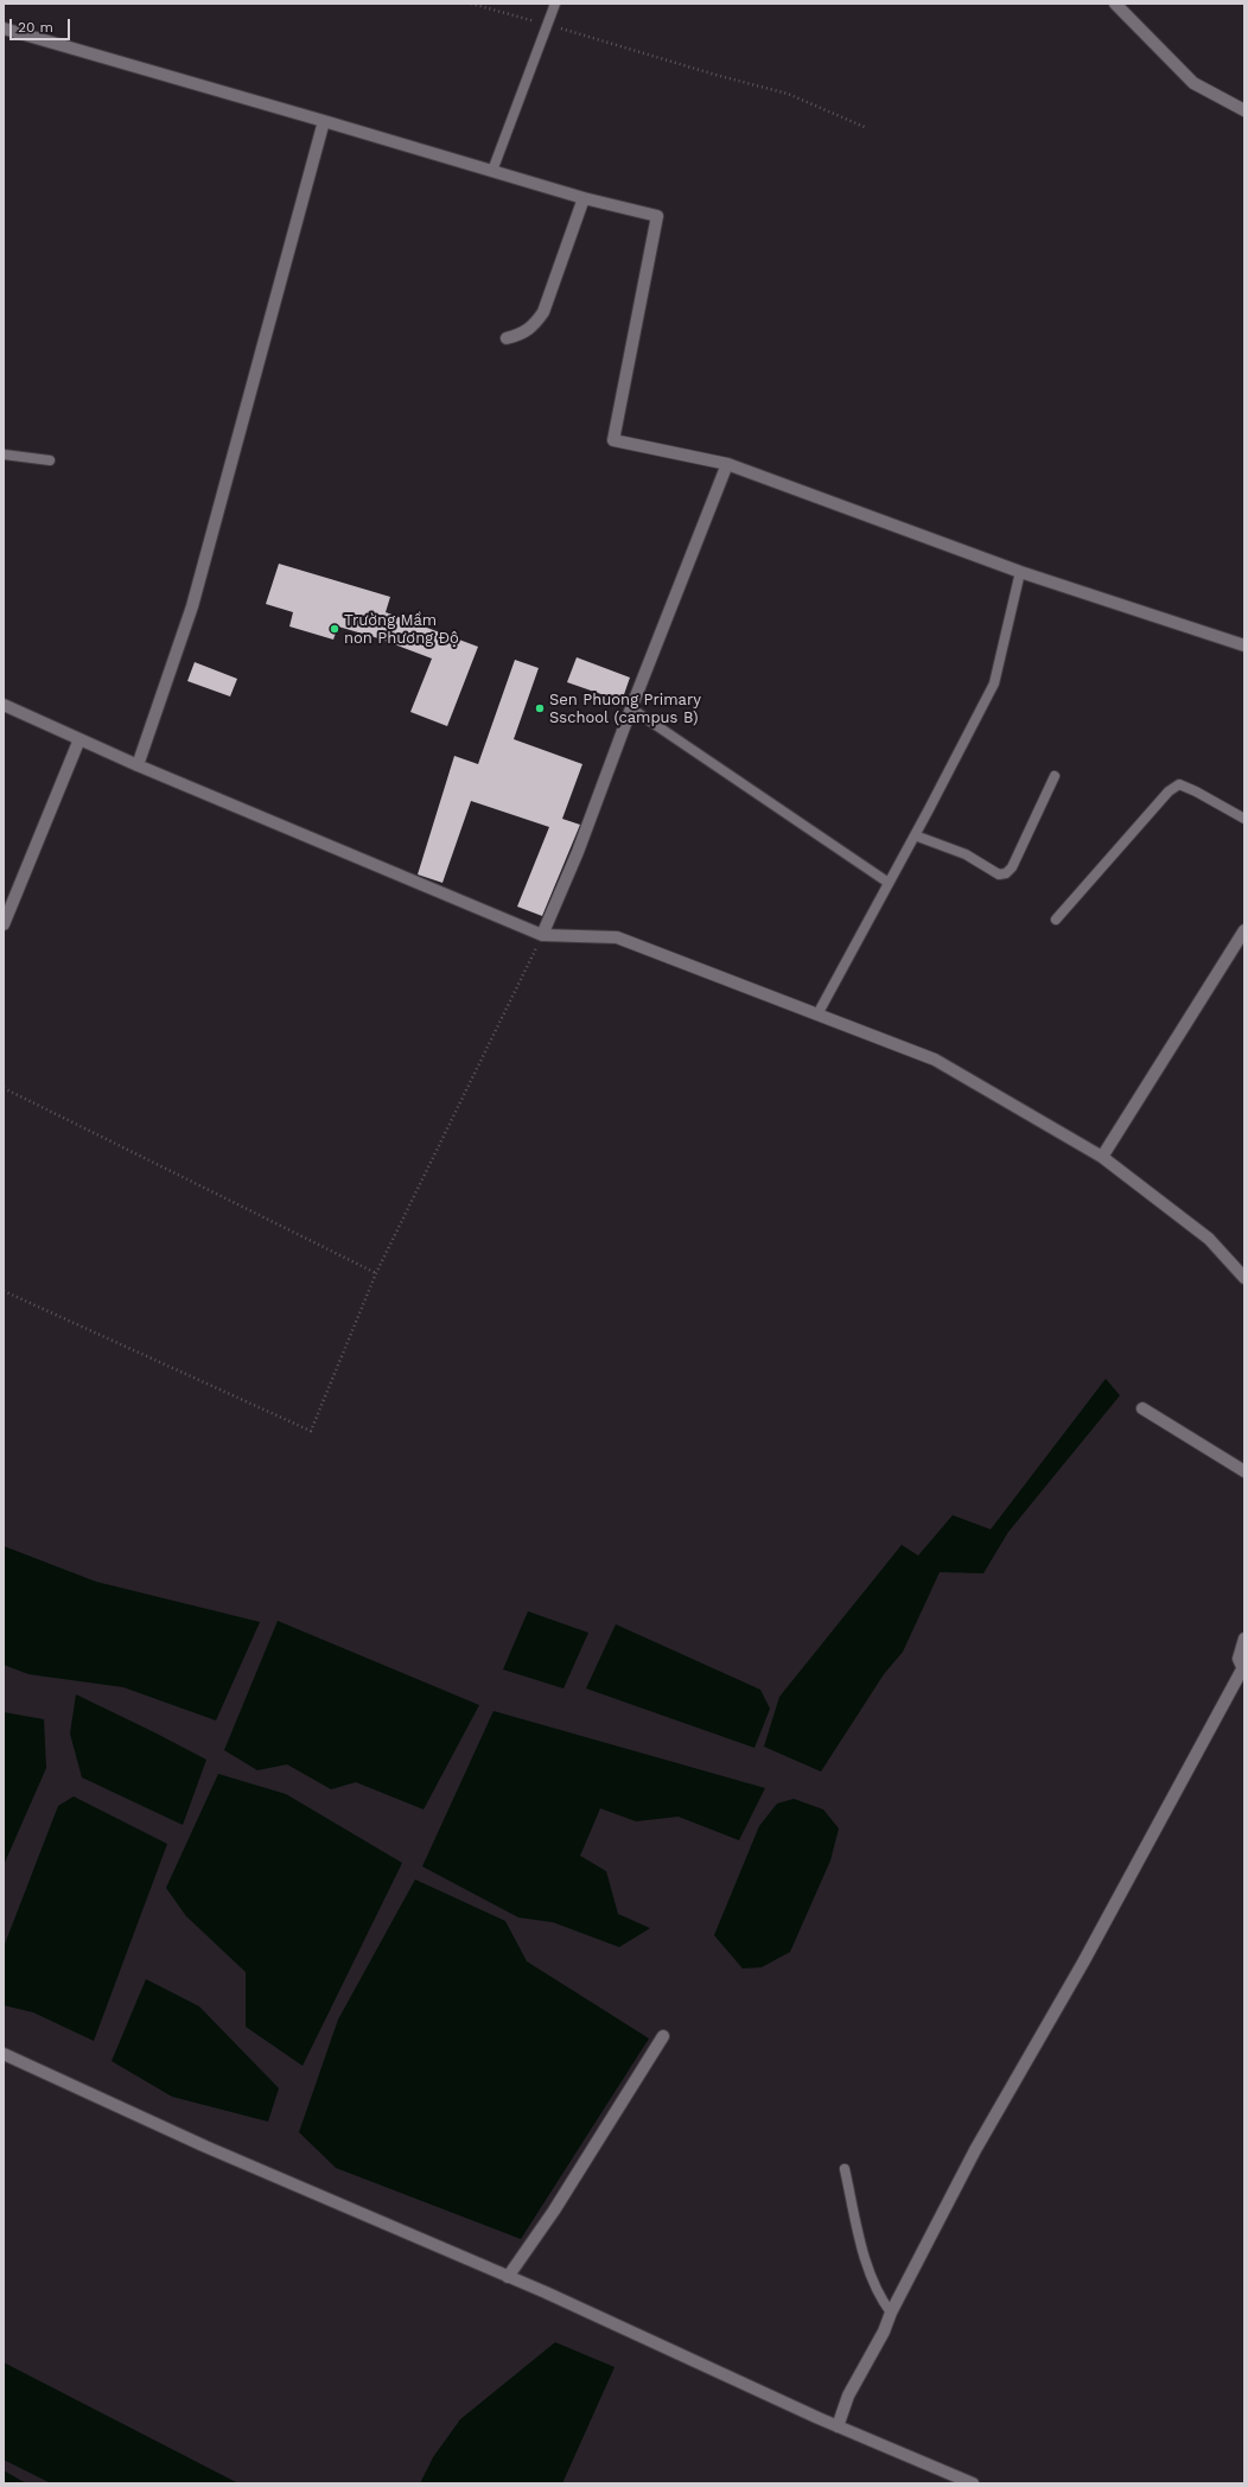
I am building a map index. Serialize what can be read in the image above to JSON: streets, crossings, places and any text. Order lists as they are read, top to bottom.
{
  "places": ["Trường Mầm non Phương Độ", "Sen Phuong Primary Sschool (campus B)"],
  "scale_bar": "20 m"
}
